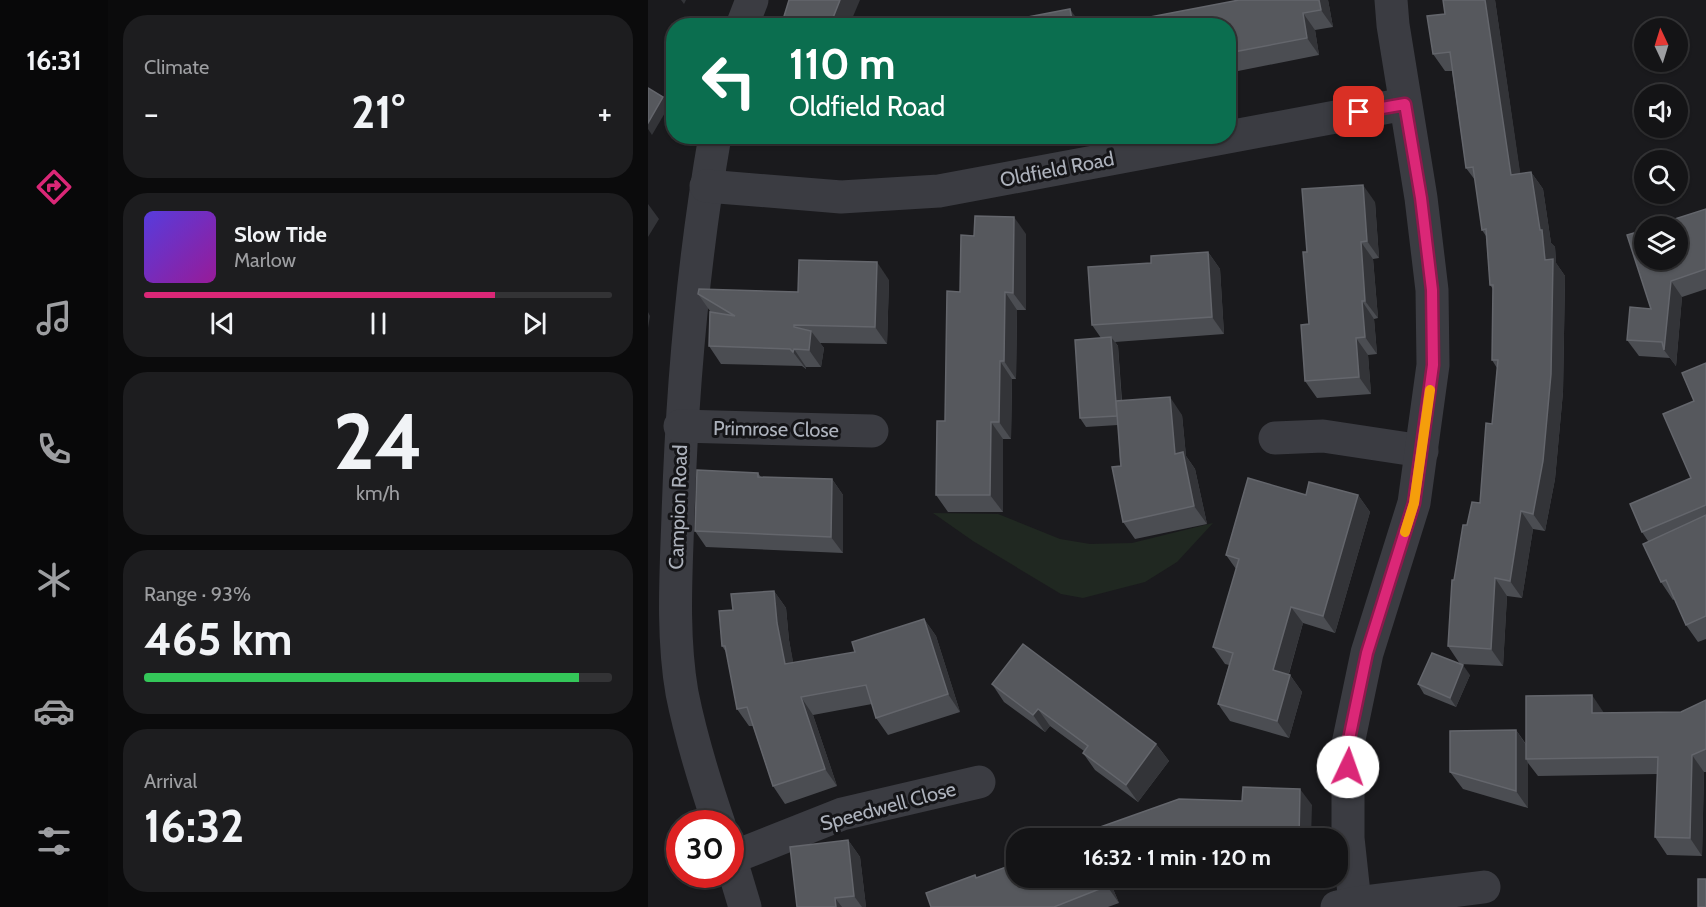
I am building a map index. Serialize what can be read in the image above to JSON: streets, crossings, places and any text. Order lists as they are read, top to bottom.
{
  "streets": {
    "street": [
      "Oldfield Road",
      "Primrose Close",
      "Campion Road",
      "Speedwell Close"
    ]
  },
  "crossings": [
    ["Oldfield Road", "Campion Road"],
    ["Primrose Close", "Campion Road"]
  ],
  "north": "top",
  "page": {
    "tabs": "16:31",
    "tile": [
      "Climate",
      ["24", "km/h"],
      ["Range · 93%", "465 km"],
      ["Arrival", "16:32"]
    ],
    "turn": ["110 m", "Oldfield Road"],
    "heat": ["−", "21°", "+"],
    "song": ["Slow Tide", "Marlow"],
    "limit": "30",
    "trip": "16:32 · 1 min · 120 m"
  }
}
